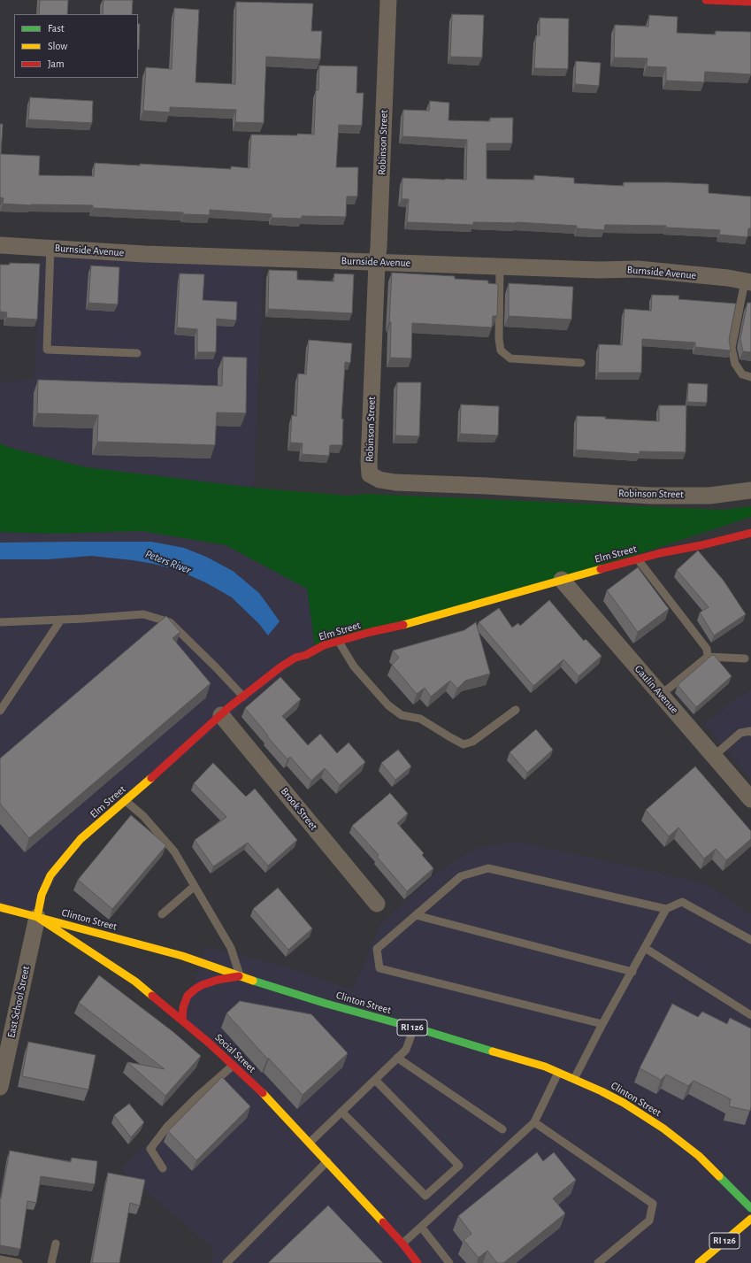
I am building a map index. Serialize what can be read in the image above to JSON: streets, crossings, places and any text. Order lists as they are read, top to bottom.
{
  "streets": {
    "main road": [
      "Elm Street",
      "Clinton Street",
      "RI 126",
      "Social Street"
    ],
    "street": [
      "Robinson Street",
      "Burnside Avenue",
      "Gaulin Avenue",
      "Brook Street",
      "East School Street"
    ]
  },
  "crossings": [
    ["Robinson Street", "Burnside Avenue"],
    ["Elm Street", "Gaulin Avenue"],
    ["Elm Street", "Brook Street"],
    ["Elm Street", "Clinton Street"],
    ["Elm Street", "East School Street"],
    ["Elm Street", "Social Street"],
    ["Clinton Street", "East School Street"],
    ["Clinton Street", "Social Street"],
    ["East School Street", "Social Street"]
  ],
  "water": ["Peters River"],
  "legend": ["Fast", "Slow", "Jam"]
}
